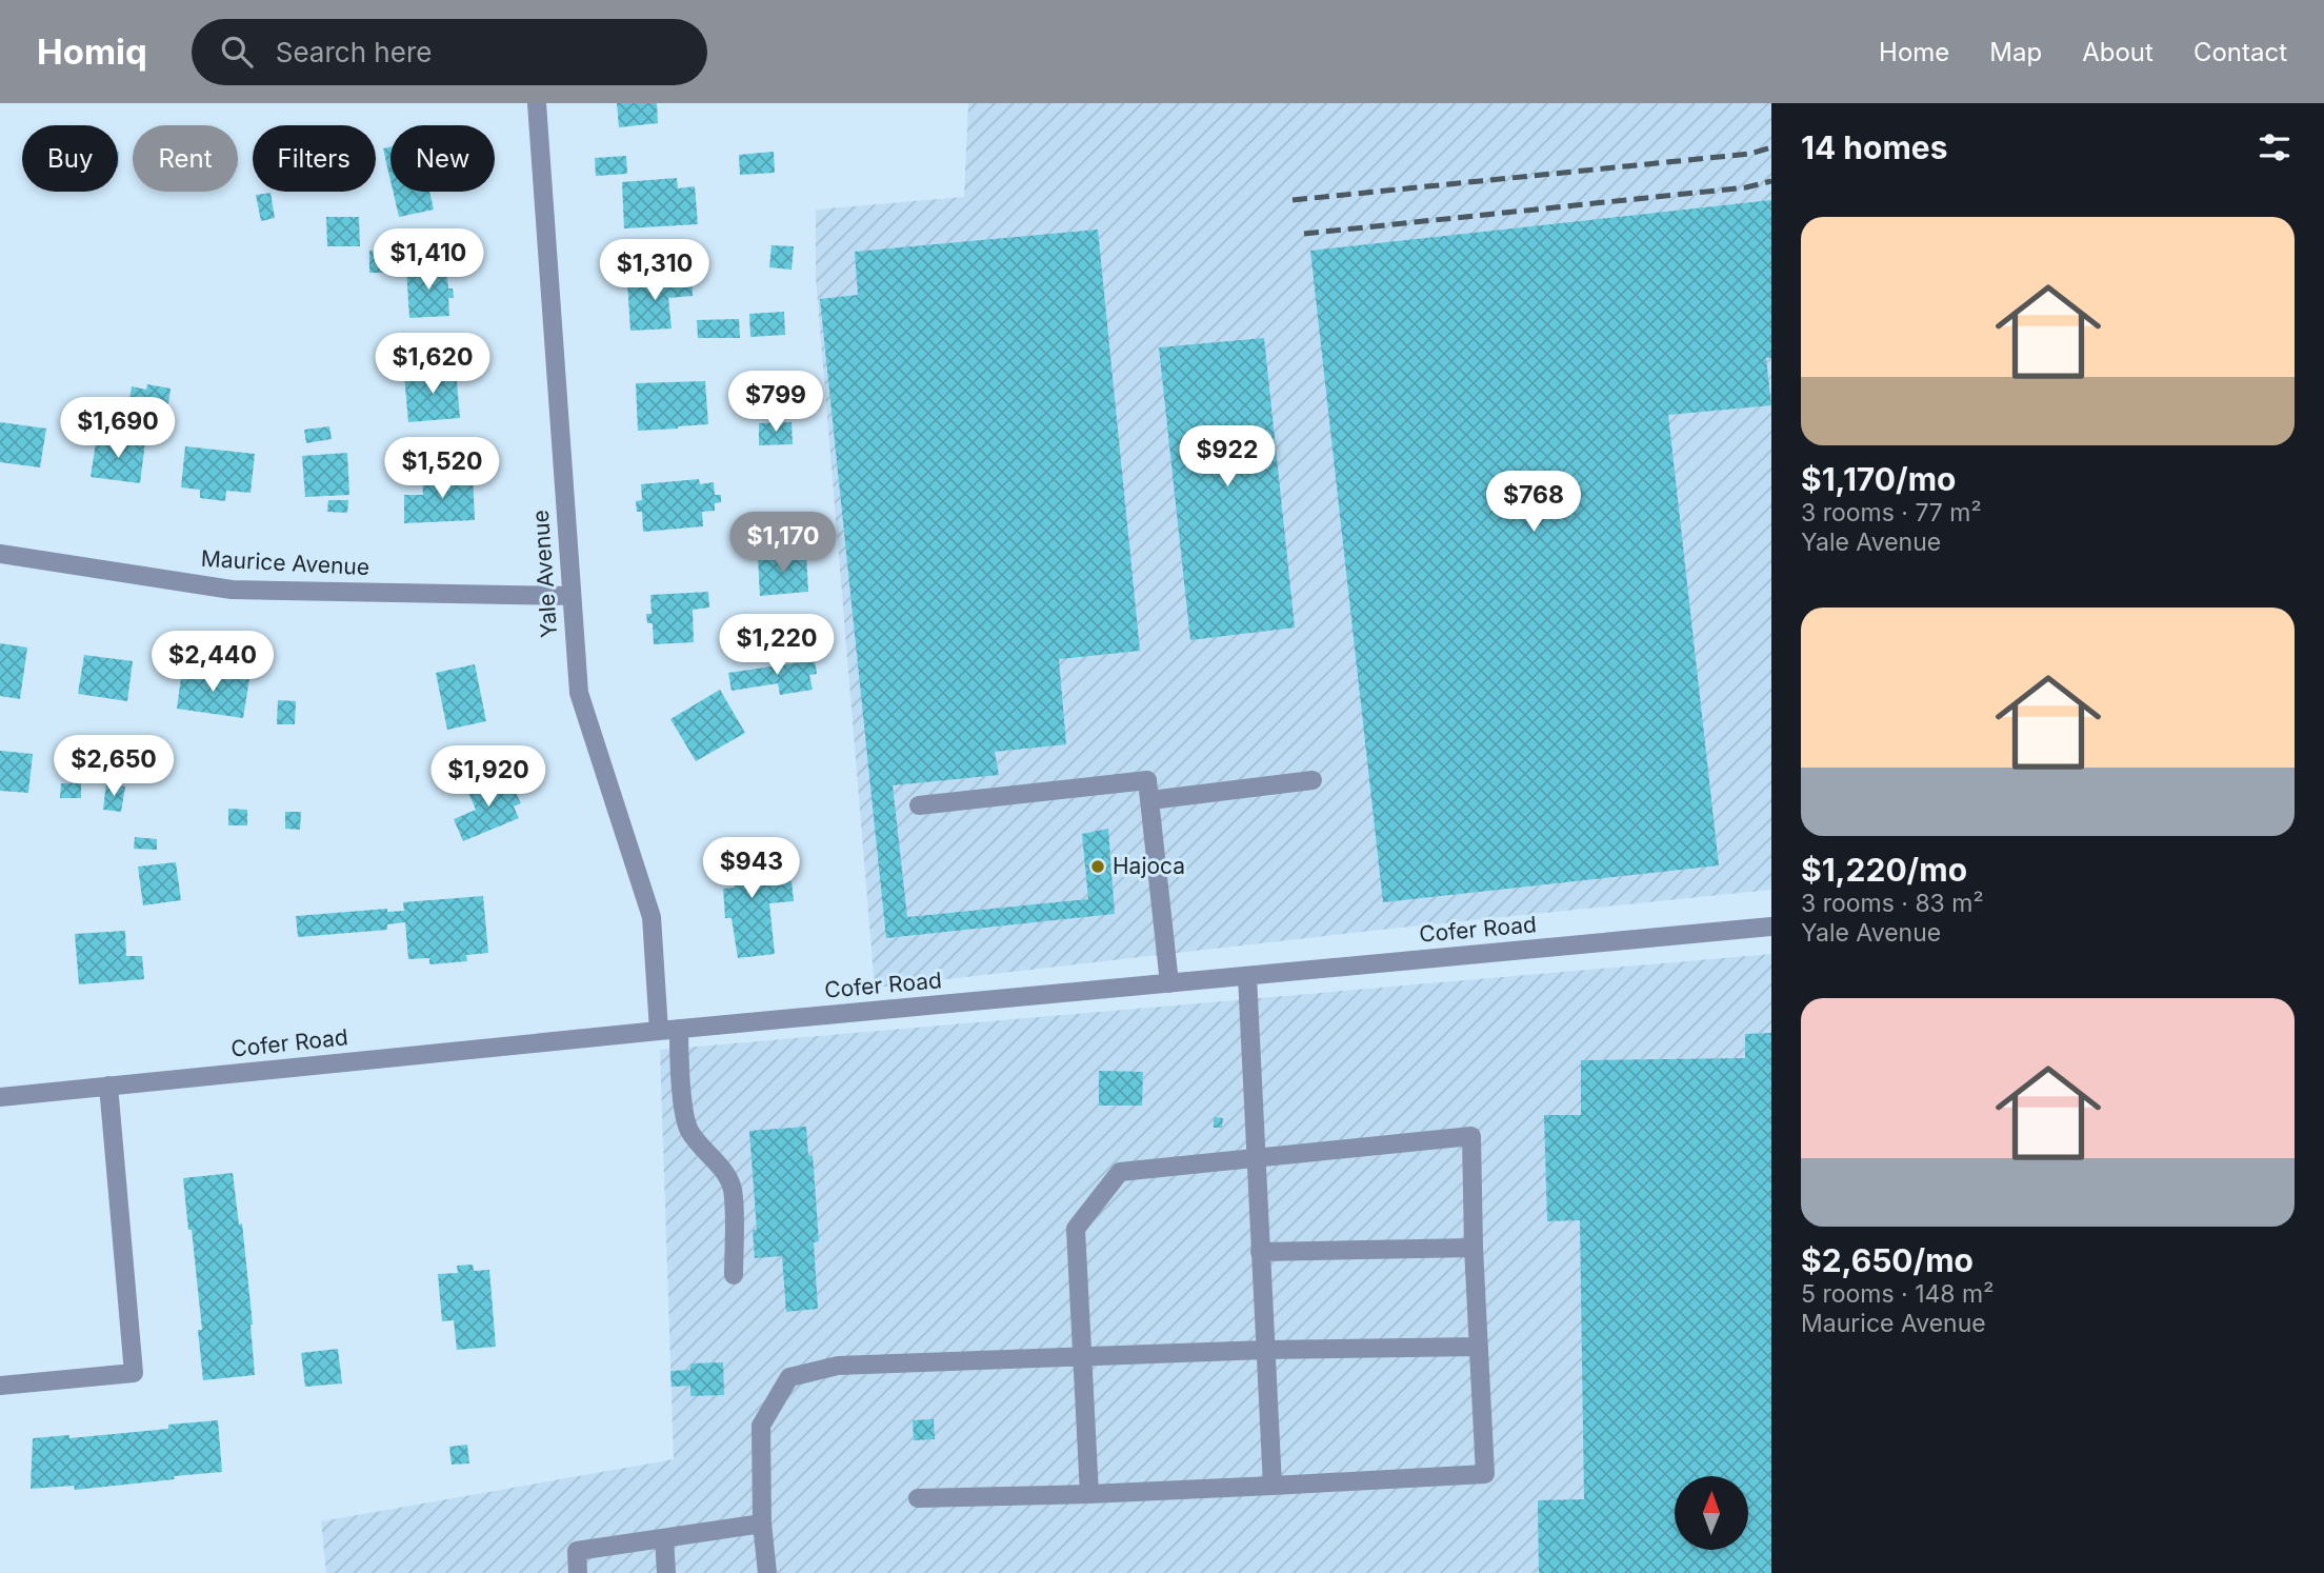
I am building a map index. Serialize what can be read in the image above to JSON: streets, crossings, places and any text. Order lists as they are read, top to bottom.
{
  "streets": {
    "street": ["Maurice Avenue", "Yale Avenue", "Cofer Road"]
  },
  "crossings": [
    ["Maurice Avenue", "Yale Avenue"],
    ["Yale Avenue", "Cofer Road"]
  ],
  "places": ["Hajoca"],
  "north": "top",
  "page": {
    "header": "Homiq",
    "search": "Search here",
    "nav": [
      "Home",
      "Map",
      "About",
      "Contact"
    ],
    "heading": "14 homes",
    "chip": [
      "Buy",
      "Rent",
      "Filters",
      "New"
    ],
    "list": [
      {
        "name": "$1,170/mo",
        "note": "3 rooms · 77 m² · Yale Avenue"
      },
      {
        "name": "$1,220/mo",
        "note": "3 rooms · 83 m² · Yale Avenue"
      },
      {
        "name": "$2,650/mo",
        "note": "5 rooms · 148 m² · Maurice Avenue"
      }
    ],
    "price": [
      "$1,410",
      "$1,310",
      "$1,620",
      "$799",
      "$1,690",
      "$922",
      "$1,520",
      "$768",
      "$1,170",
      "$1,220",
      "$2,440",
      "$2,650",
      "$1,920",
      "$943"
    ]
  }
}
